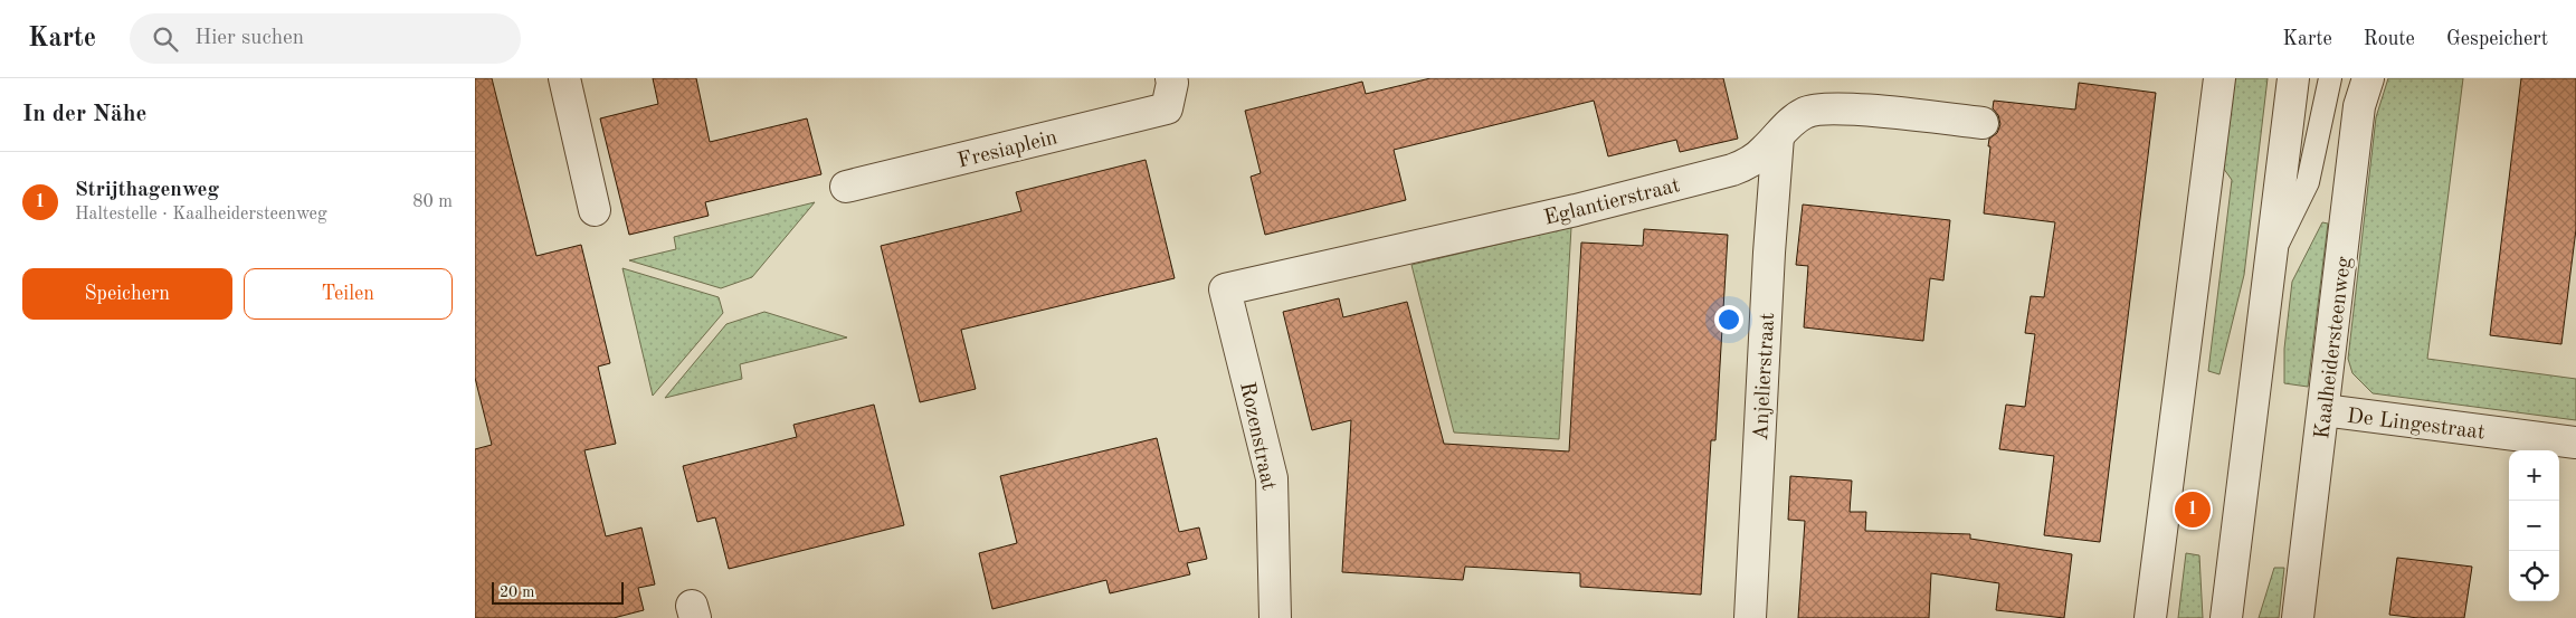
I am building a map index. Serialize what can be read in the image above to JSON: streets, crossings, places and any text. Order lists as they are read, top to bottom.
{
  "streets": {
    "street": [
      "Fresiaplein",
      "Eglantierstraat",
      "Kaalheidersteenweg",
      "Anjelierstraat",
      "De Lingestraat",
      "Rozenstraat"
    ]
  },
  "crossings": [
    ["Eglantierstraat", "Anjelierstraat"],
    ["Eglantierstraat", "Rozenstraat"],
    ["Kaalheidersteenweg", "De Lingestraat"]
  ],
  "scale_bar": "20 m",
  "page": {
    "header": "Karte",
    "search": "Hier suchen",
    "nav": ["Karte", "Route", "Gespeichert"],
    "heading": "In der Nähe",
    "list": [
      {
        "mark": "1",
        "name": "Strijthagenweg",
        "note": "Haltestelle · Kaalheidersteenweg",
        "value": "80 m"
      }
    ],
    "buttons": ["Speichern", "Teilen"],
    "map_buttons": ["+", "−"],
    "pins": "1",
    "scale": "20 m"
  }
}
